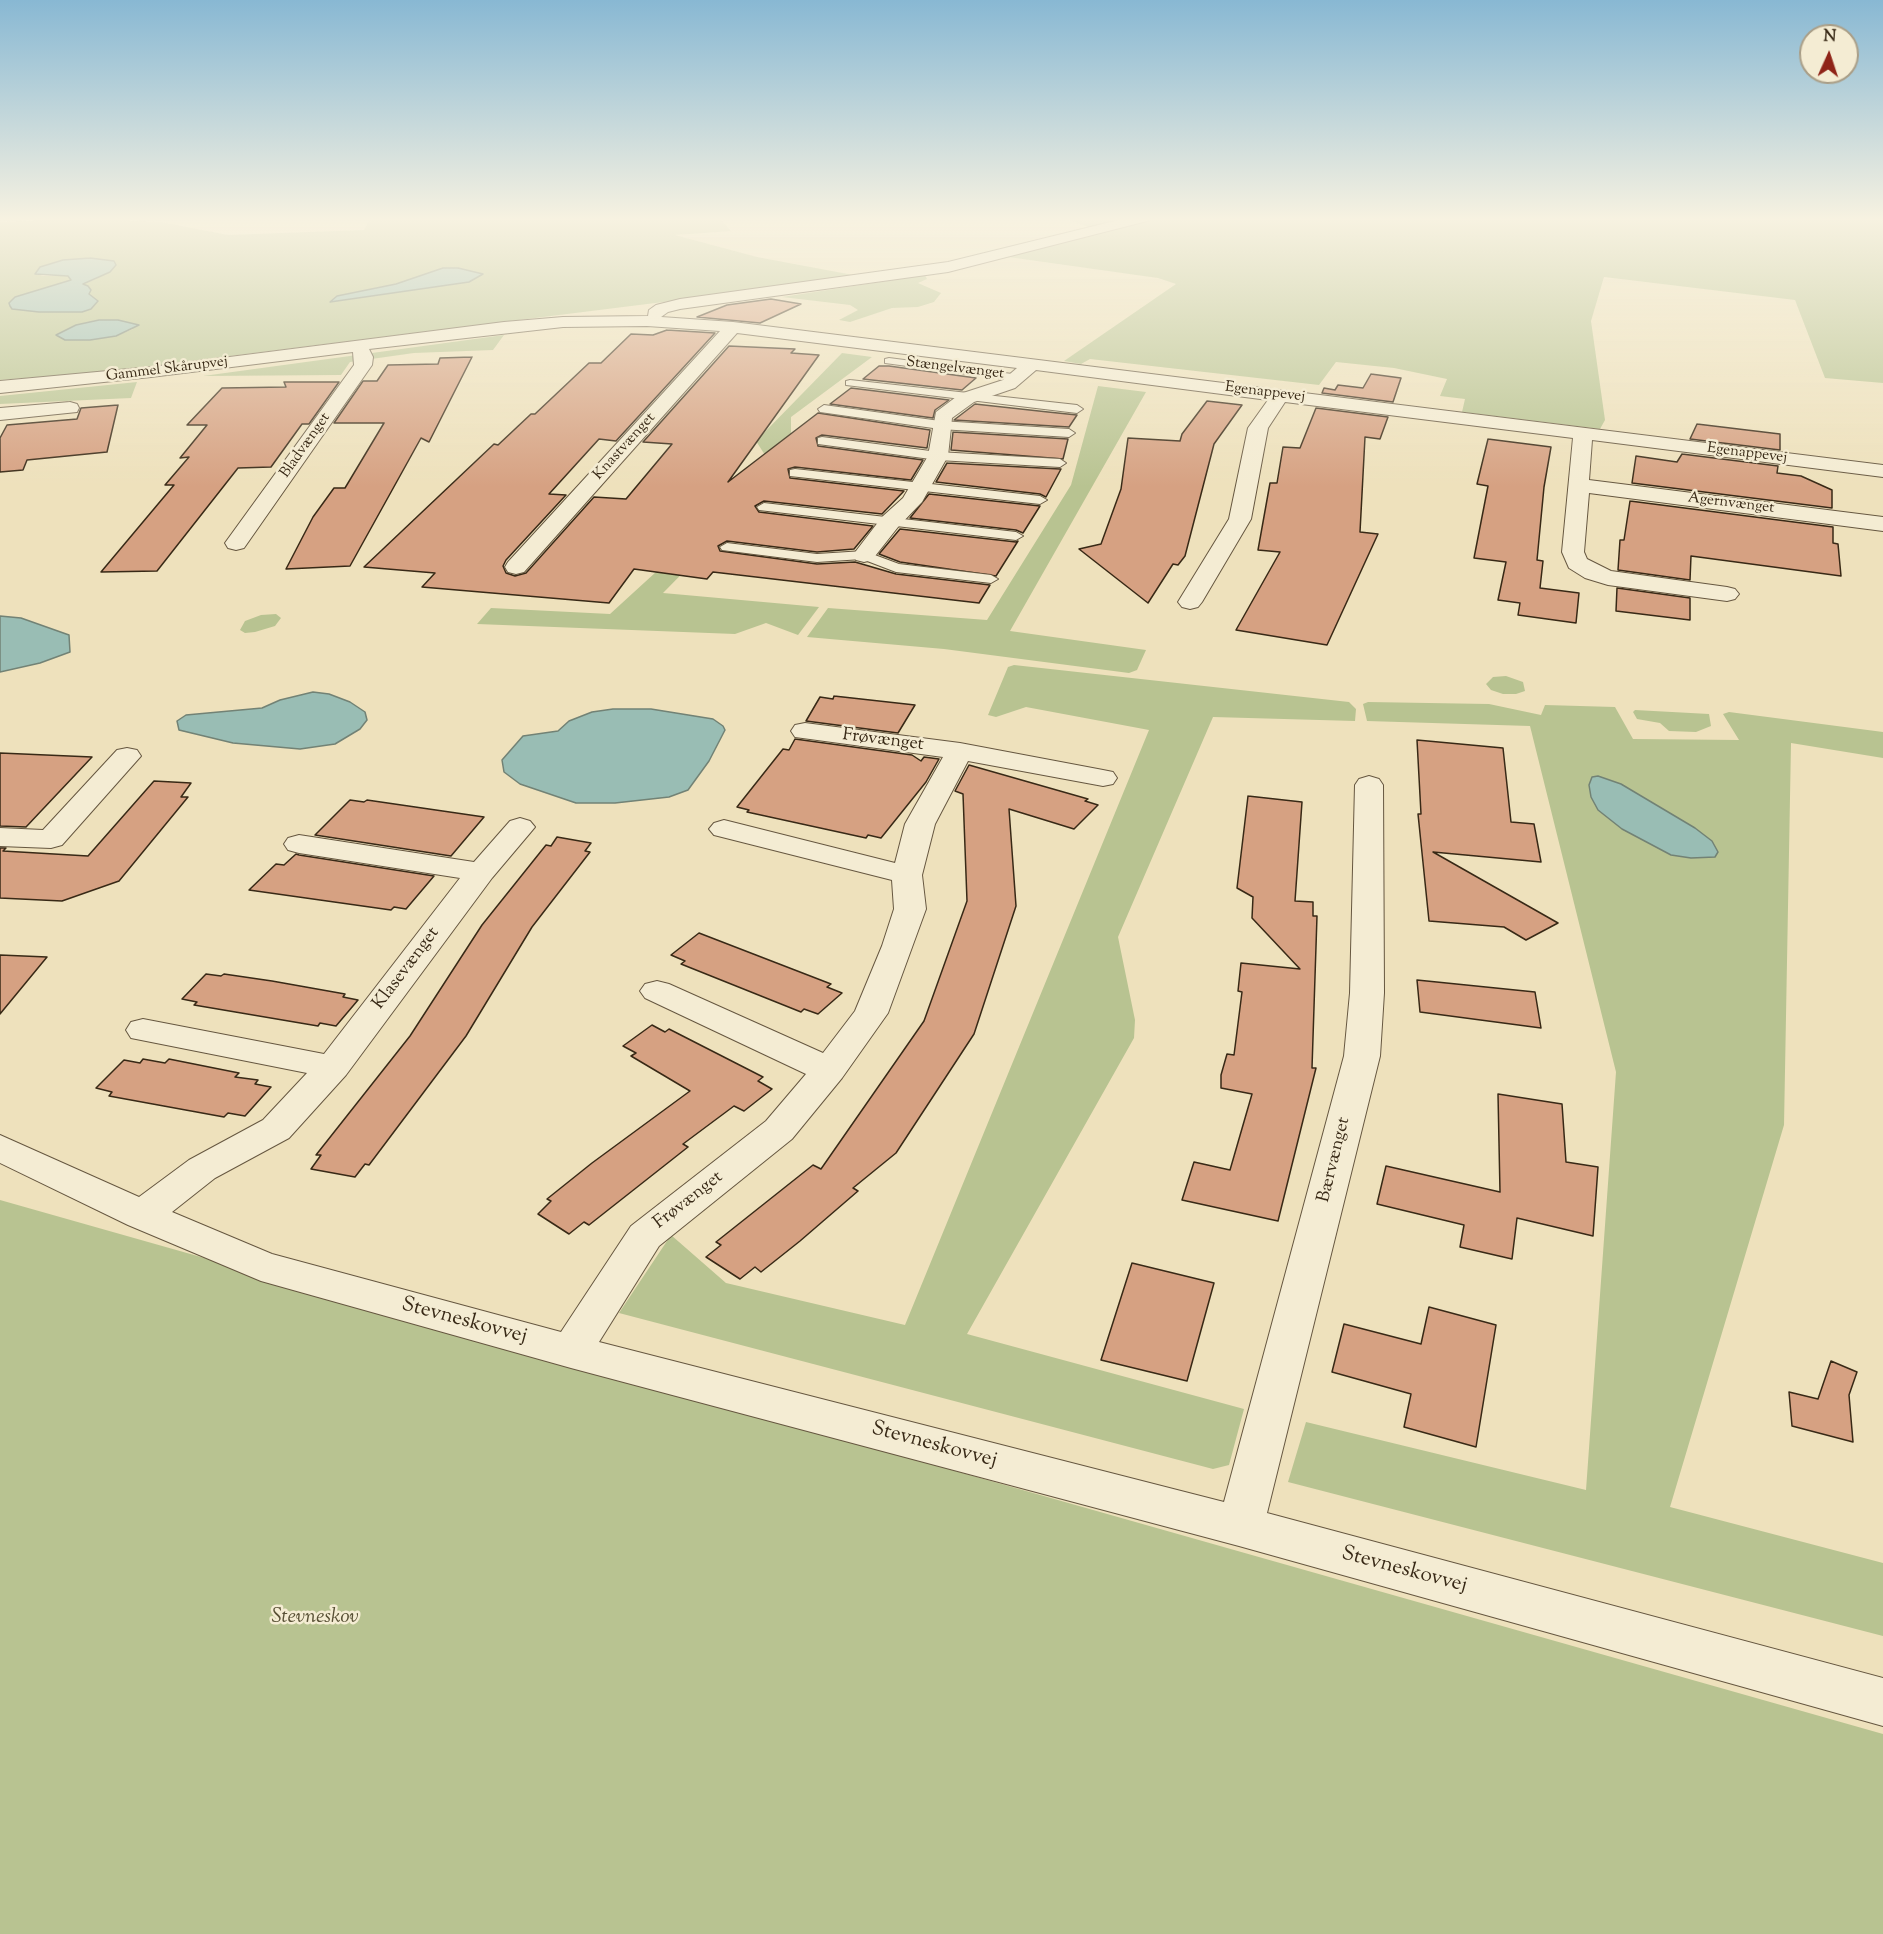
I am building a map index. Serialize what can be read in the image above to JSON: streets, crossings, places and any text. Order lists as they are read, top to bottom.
{
  "streets": {
    "street": [
      "Stængelvænget",
      "Gammel Skårupvej",
      "Egenappevej",
      "Bladvænget",
      "Knastvænget",
      "Agernvænget",
      "Frøvænget",
      "Klasevænget",
      "Bærvænget",
      "Stevneskovvej"
    ]
  },
  "crossings": [
    ["Stængelvænget", "Egenappevej"],
    ["Gammel Skårupvej", "Egenappevej"],
    ["Gammel Skårupvej", "Bladvænget"],
    ["Egenappevej", "Knastvænget"],
    ["Frøvænget", "Stevneskovvej"],
    ["Klasevænget", "Stevneskovvej"],
    ["Bærvænget", "Stevneskovvej"]
  ],
  "parks": ["Stevneskov"],
  "north": "top"
}
